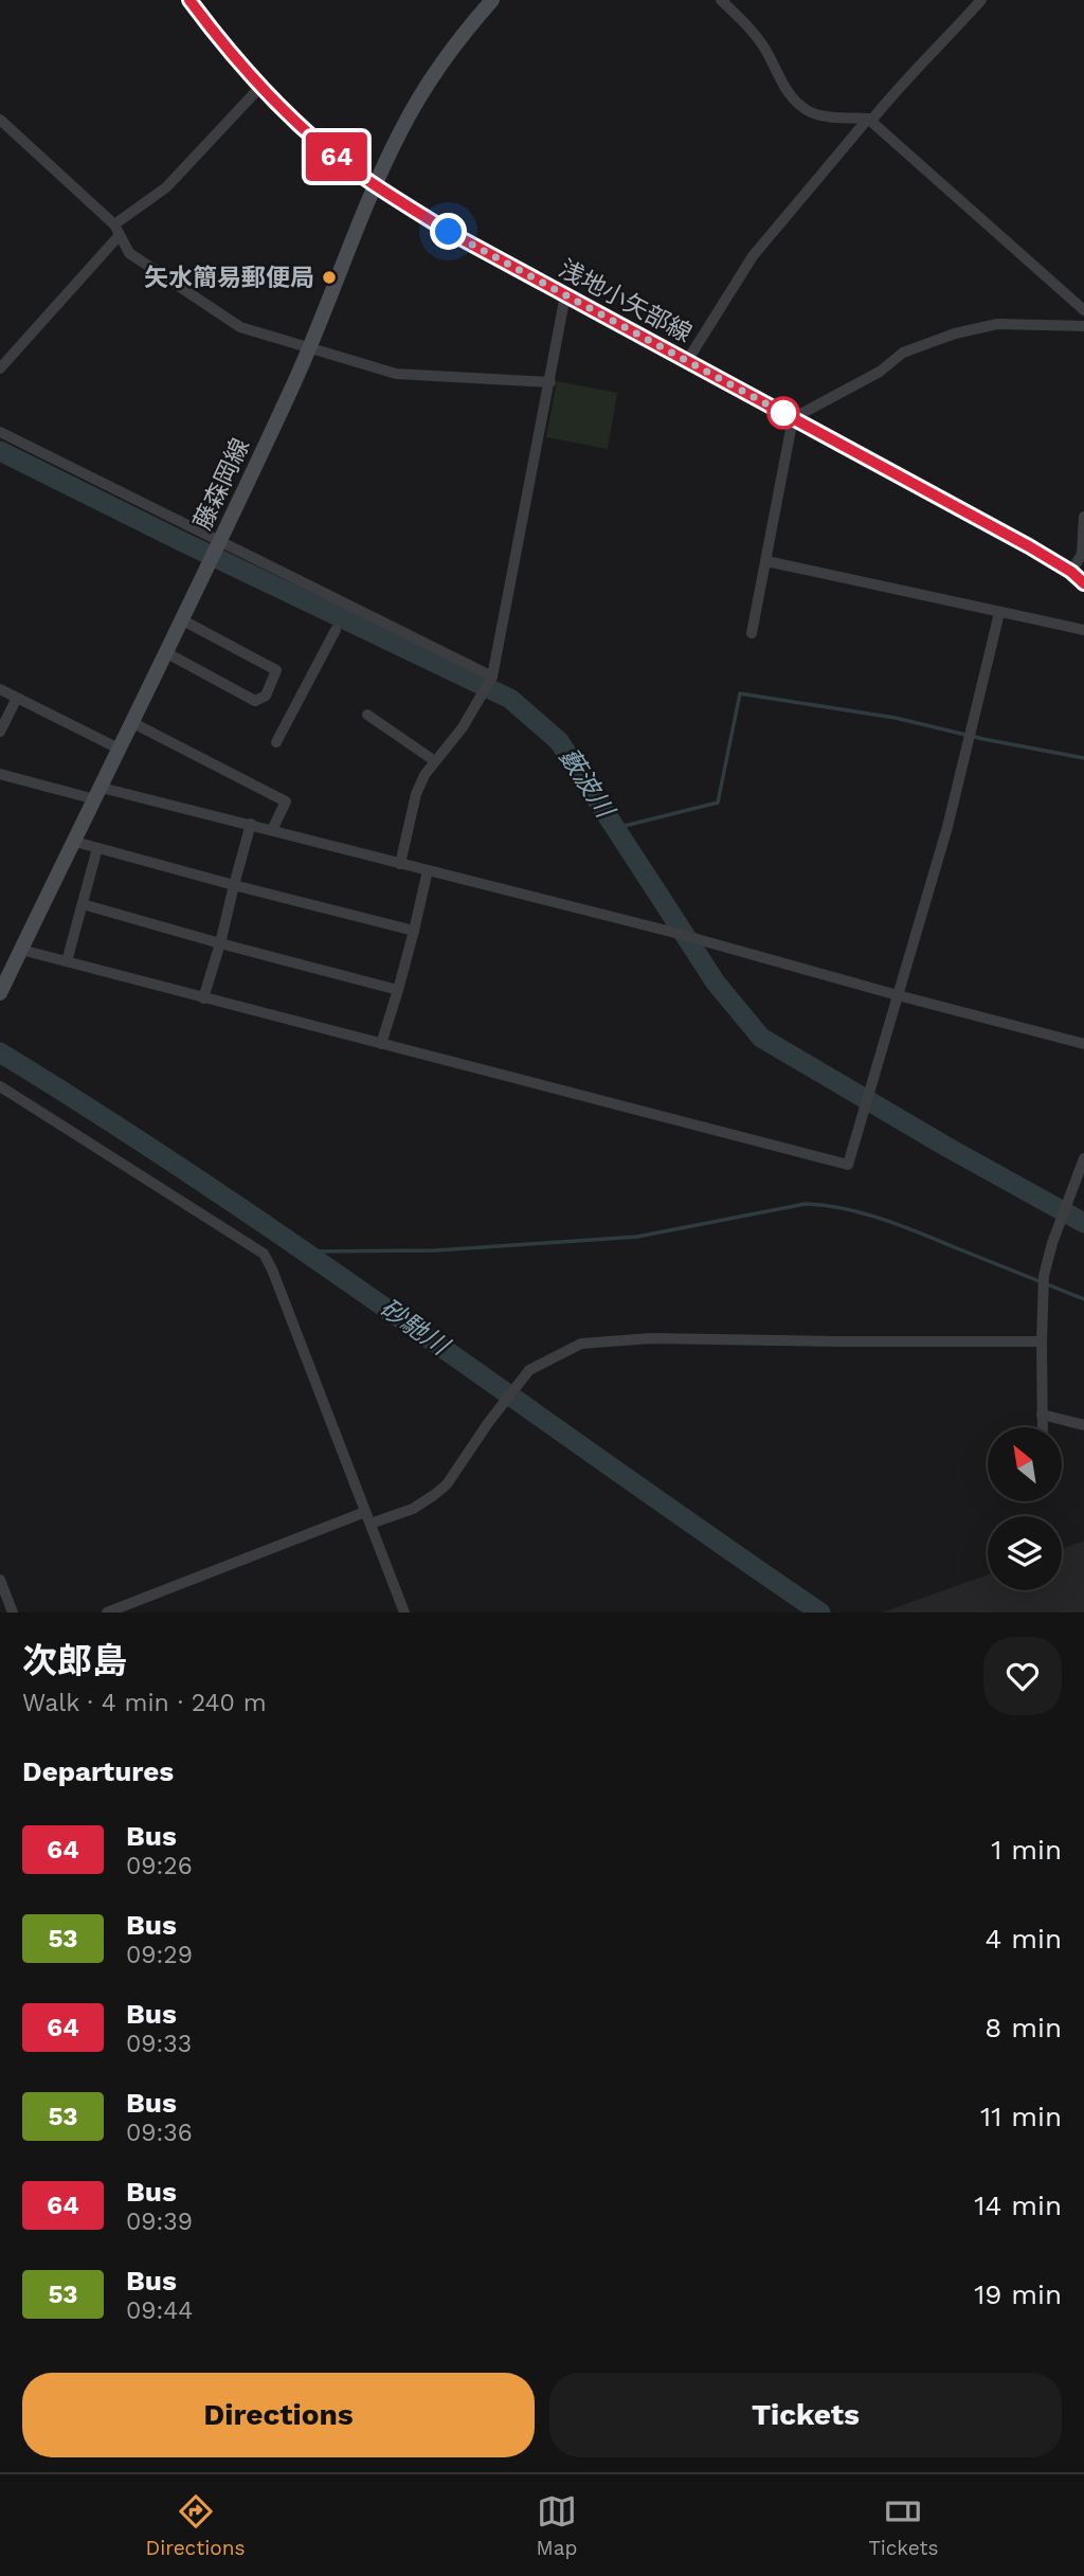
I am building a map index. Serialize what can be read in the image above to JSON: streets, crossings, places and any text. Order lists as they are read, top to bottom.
{
  "streets": {
    "main road": ["浅地小矢部線", "藤森岡線"]
  },
  "crossings": [
    ["浅地小矢部線", "藤森岡線"]
  ],
  "water": ["藪波川", "砂馳川"],
  "places": ["矢水簡易郵便局"],
  "lines": ["bus line 64"],
  "north": "top left",
  "page": {
    "on_map": "64",
    "heading": [
      ["次郎島", "Walk · 4 min · 240 m"],
      "Departures"
    ],
    "list": [
      {
        "mark": "64",
        "name": "Bus",
        "note": "09:26",
        "value": "1 min"
      },
      {
        "mark": "53",
        "name": "Bus",
        "note": "09:29",
        "value": "4 min"
      },
      {
        "mark": "64",
        "name": "Bus",
        "note": "09:33",
        "value": "8 min"
      },
      {
        "mark": "53",
        "name": "Bus",
        "note": "09:36",
        "value": "11 min"
      },
      {
        "mark": "64",
        "name": "Bus",
        "note": "09:39",
        "value": "14 min"
      },
      {
        "mark": "53",
        "name": "Bus",
        "note": "09:44",
        "value": "19 min"
      }
    ],
    "buttons": ["Directions", "Tickets"],
    "tabs": ["Directions", "Map", "Tickets"]
  }
}
